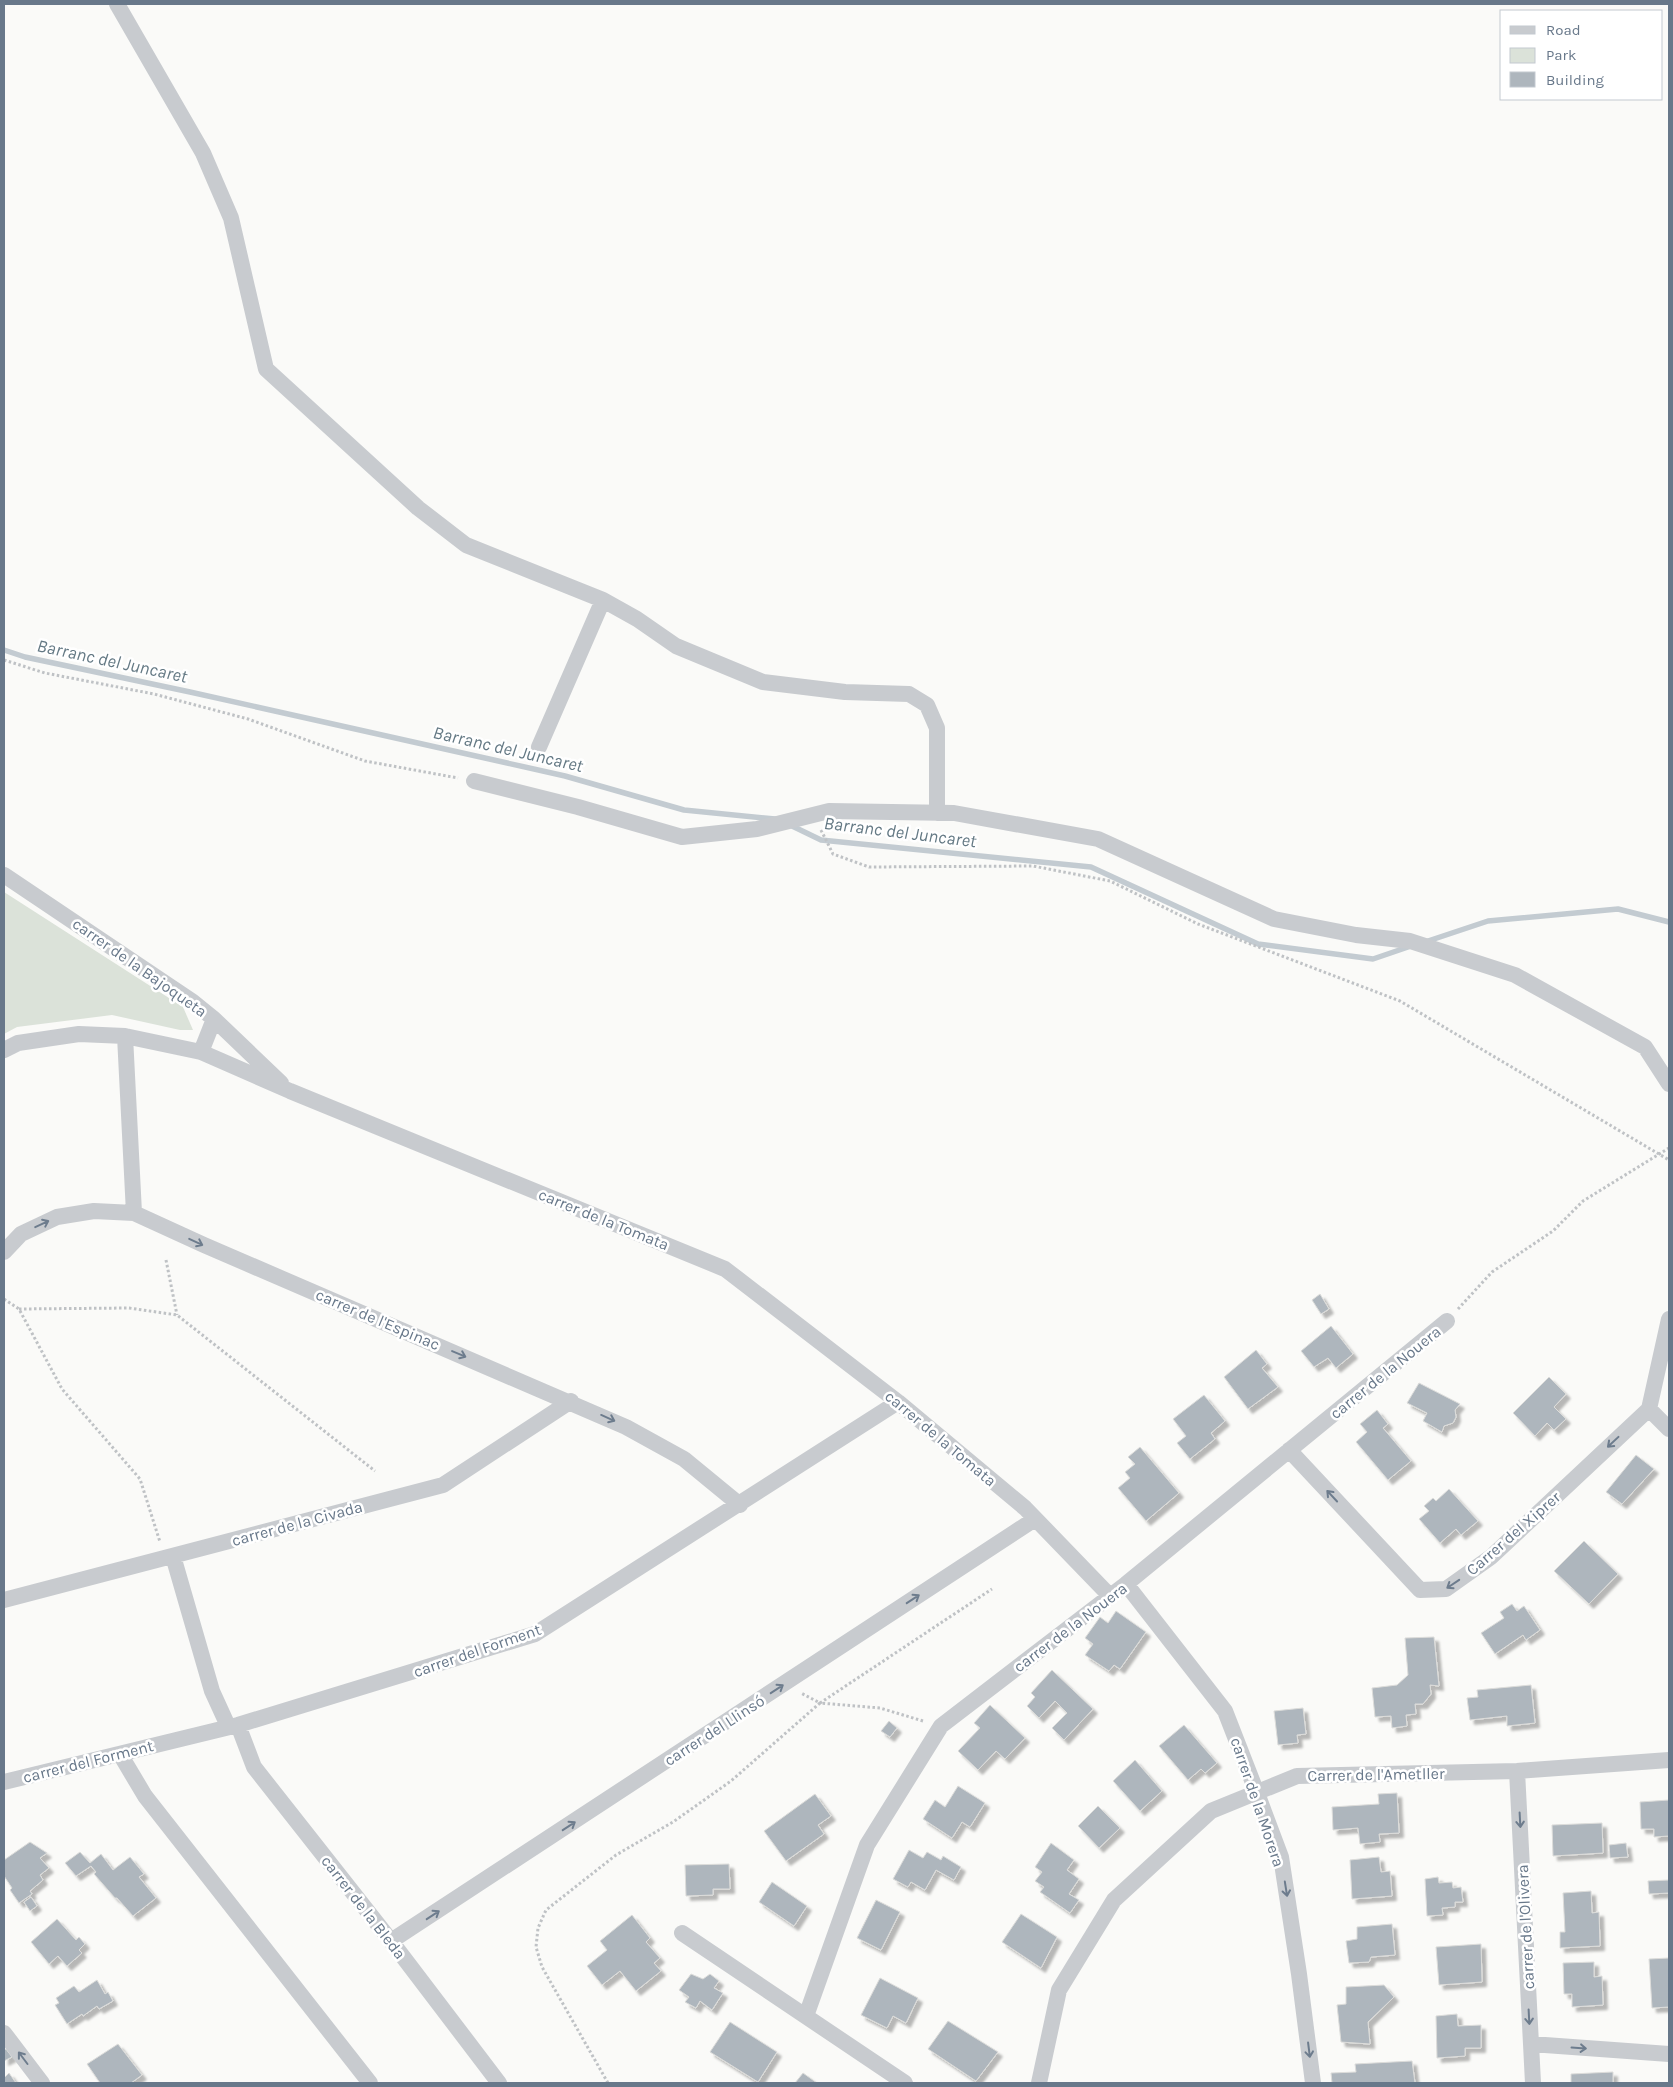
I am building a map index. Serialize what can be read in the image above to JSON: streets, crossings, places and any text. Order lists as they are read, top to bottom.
{
  "streets": {
    "street": [
      "carrer de la Bajoqueta",
      "carrer de la Tomata",
      "carrer de l'Espinac",
      "carrer de la Nouera",
      "carrer de la Civada",
      "Carrer del Xiprer",
      "carrer del Forment",
      "carrer del Llinsó",
      "Carrer de l'Ametller",
      "carrer de la Morera",
      "carrer de la Bleda",
      "carrer de l'Olivera"
    ]
  },
  "crossings": [
    ["carrer de la Bajoqueta", "carrer de la Tomata"],
    ["carrer de la Tomata", "carrer de la Nouera"],
    ["carrer de la Tomata", "carrer del Forment"],
    ["carrer de la Tomata", "carrer del Llinsó"],
    ["carrer de l'Espinac", "carrer de la Civada"],
    ["carrer de l'Espinac", "carrer del Forment"],
    ["carrer de la Nouera", "Carrer del Xiprer"],
    ["carrer de la Nouera", "carrer de la Morera"],
    ["carrer de la Civada", "carrer de la Bleda"],
    ["carrer del Forment", "carrer de la Bleda"],
    ["carrer del Llinsó", "carrer de la Bleda"],
    ["Carrer de l'Ametller", "carrer de la Morera"],
    ["Carrer de l'Ametller", "carrer de l'Olivera"]
  ],
  "one_way": [
    "carrer de l'Espinac",
    "carrer del Llinsó",
    "carrer de la Morera",
    "carrer de l'Olivera"
  ],
  "water": ["Barranc del Juncaret"],
  "legend": ["Road", "Park", "Building"]
}
